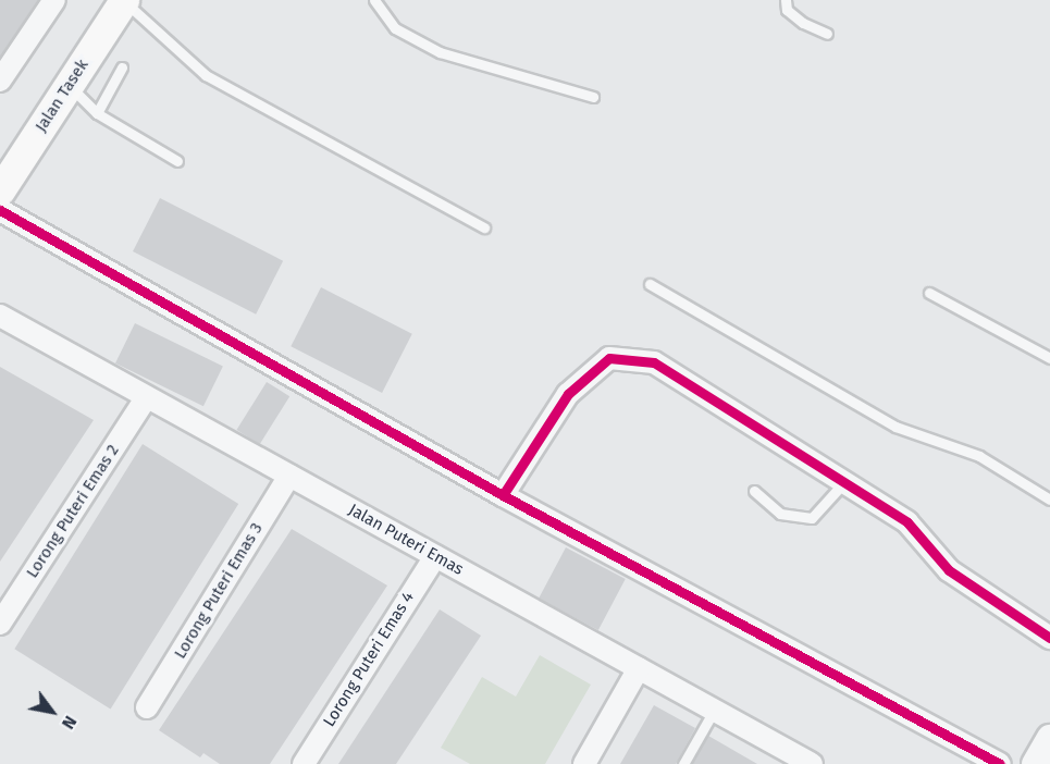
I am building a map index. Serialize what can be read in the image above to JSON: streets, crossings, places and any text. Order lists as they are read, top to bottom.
{
  "streets": {
    "main road": ["Jalan Tasek"],
    "street": [
      "Lorong Puteri Emas 2",
      "Jalan Puteri Emas",
      "Lorong Puteri Emas 3",
      "Lorong Puteri Emas 4"
    ]
  },
  "crossings": [
    ["Lorong Puteri Emas 2", "Jalan Puteri Emas"],
    ["Jalan Puteri Emas", "Lorong Puteri Emas 3"],
    ["Jalan Puteri Emas", "Lorong Puteri Emas 4"]
  ],
  "north": "bottom right"
}
